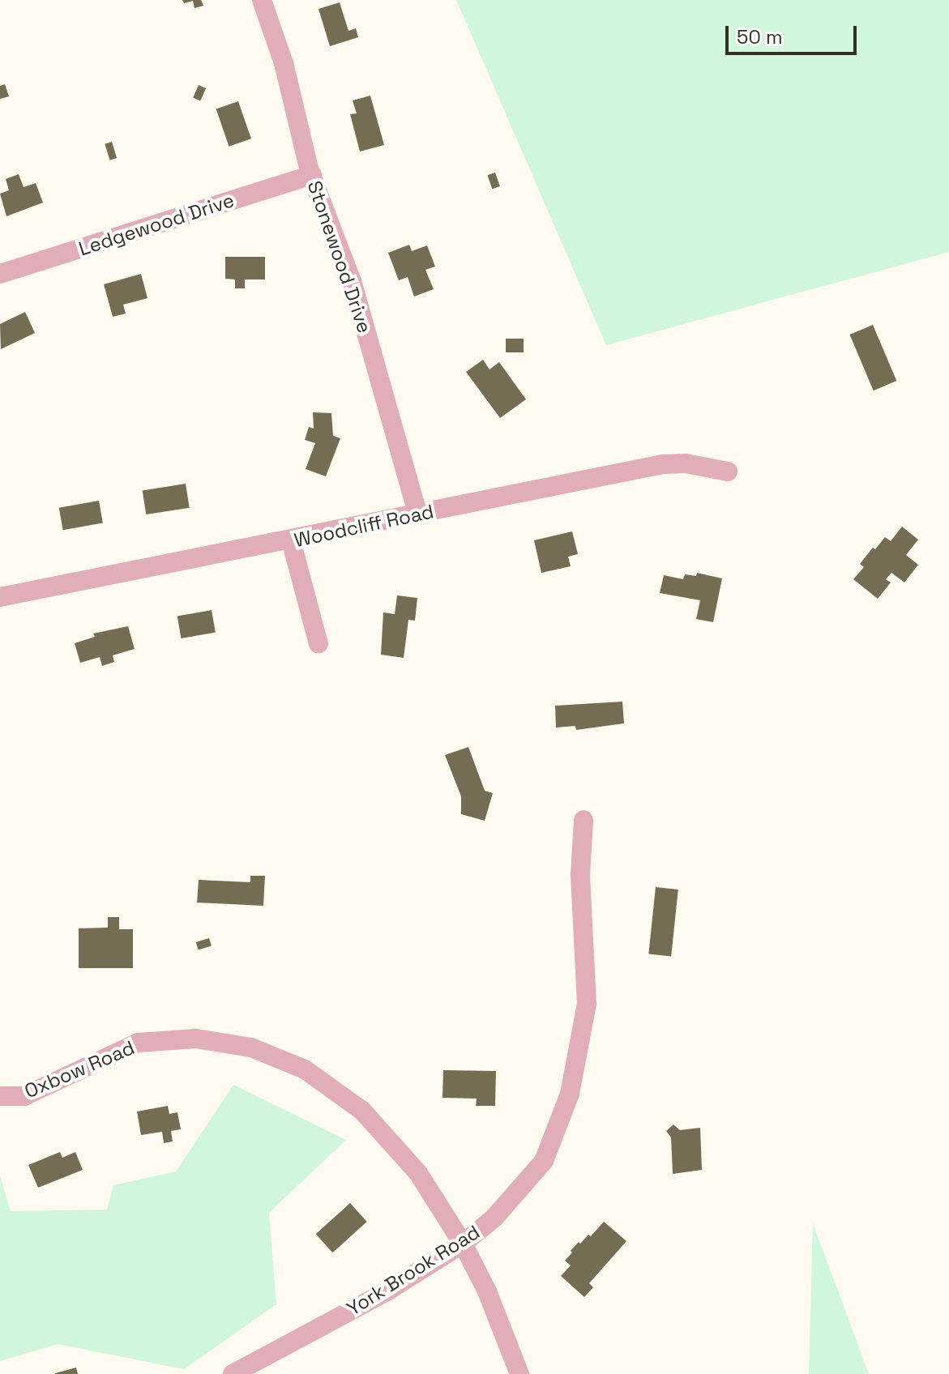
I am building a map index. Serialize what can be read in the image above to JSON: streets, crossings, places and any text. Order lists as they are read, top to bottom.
{
  "streets": {
    "street": [
      "Ledgewood Drive",
      "Stonewood Drive",
      "Woodcliff Road",
      "Oxbow Road",
      "York Brook Road"
    ]
  },
  "crossings": [
    ["Ledgewood Drive", "Stonewood Drive"],
    ["Stonewood Drive", "Woodcliff Road"],
    ["Oxbow Road", "York Brook Road"]
  ],
  "scale_bar": "50 m"
}
